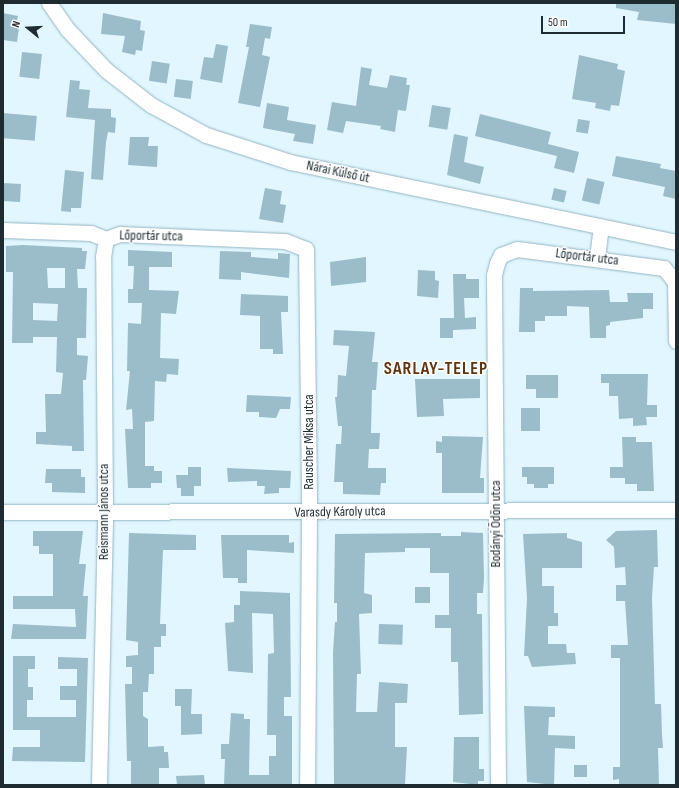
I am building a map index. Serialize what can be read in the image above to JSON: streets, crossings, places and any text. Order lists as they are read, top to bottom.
{
  "streets": {
    "street": [
      "Nárai Külső út",
      "Lőportár utca",
      "Rauscher Miksa utca",
      "Reismann János utca",
      "Varasdy Károly utca",
      "Bodányi Ödön utca"
    ]
  },
  "crossings": [
    ["Lőportár utca", "Rauscher Miksa utca"],
    ["Lőportár utca", "Reismann János utca"],
    ["Lőportár utca", "Bodányi Ödön utca"],
    ["Rauscher Miksa utca", "Varasdy Károly utca"],
    ["Reismann János utca", "Varasdy Károly utca"],
    ["Varasdy Károly utca", "Bodányi Ödön utca"]
  ],
  "districts": ["SARLAY-TELEP"],
  "scale_bar": "50 m",
  "north": "left"
}
